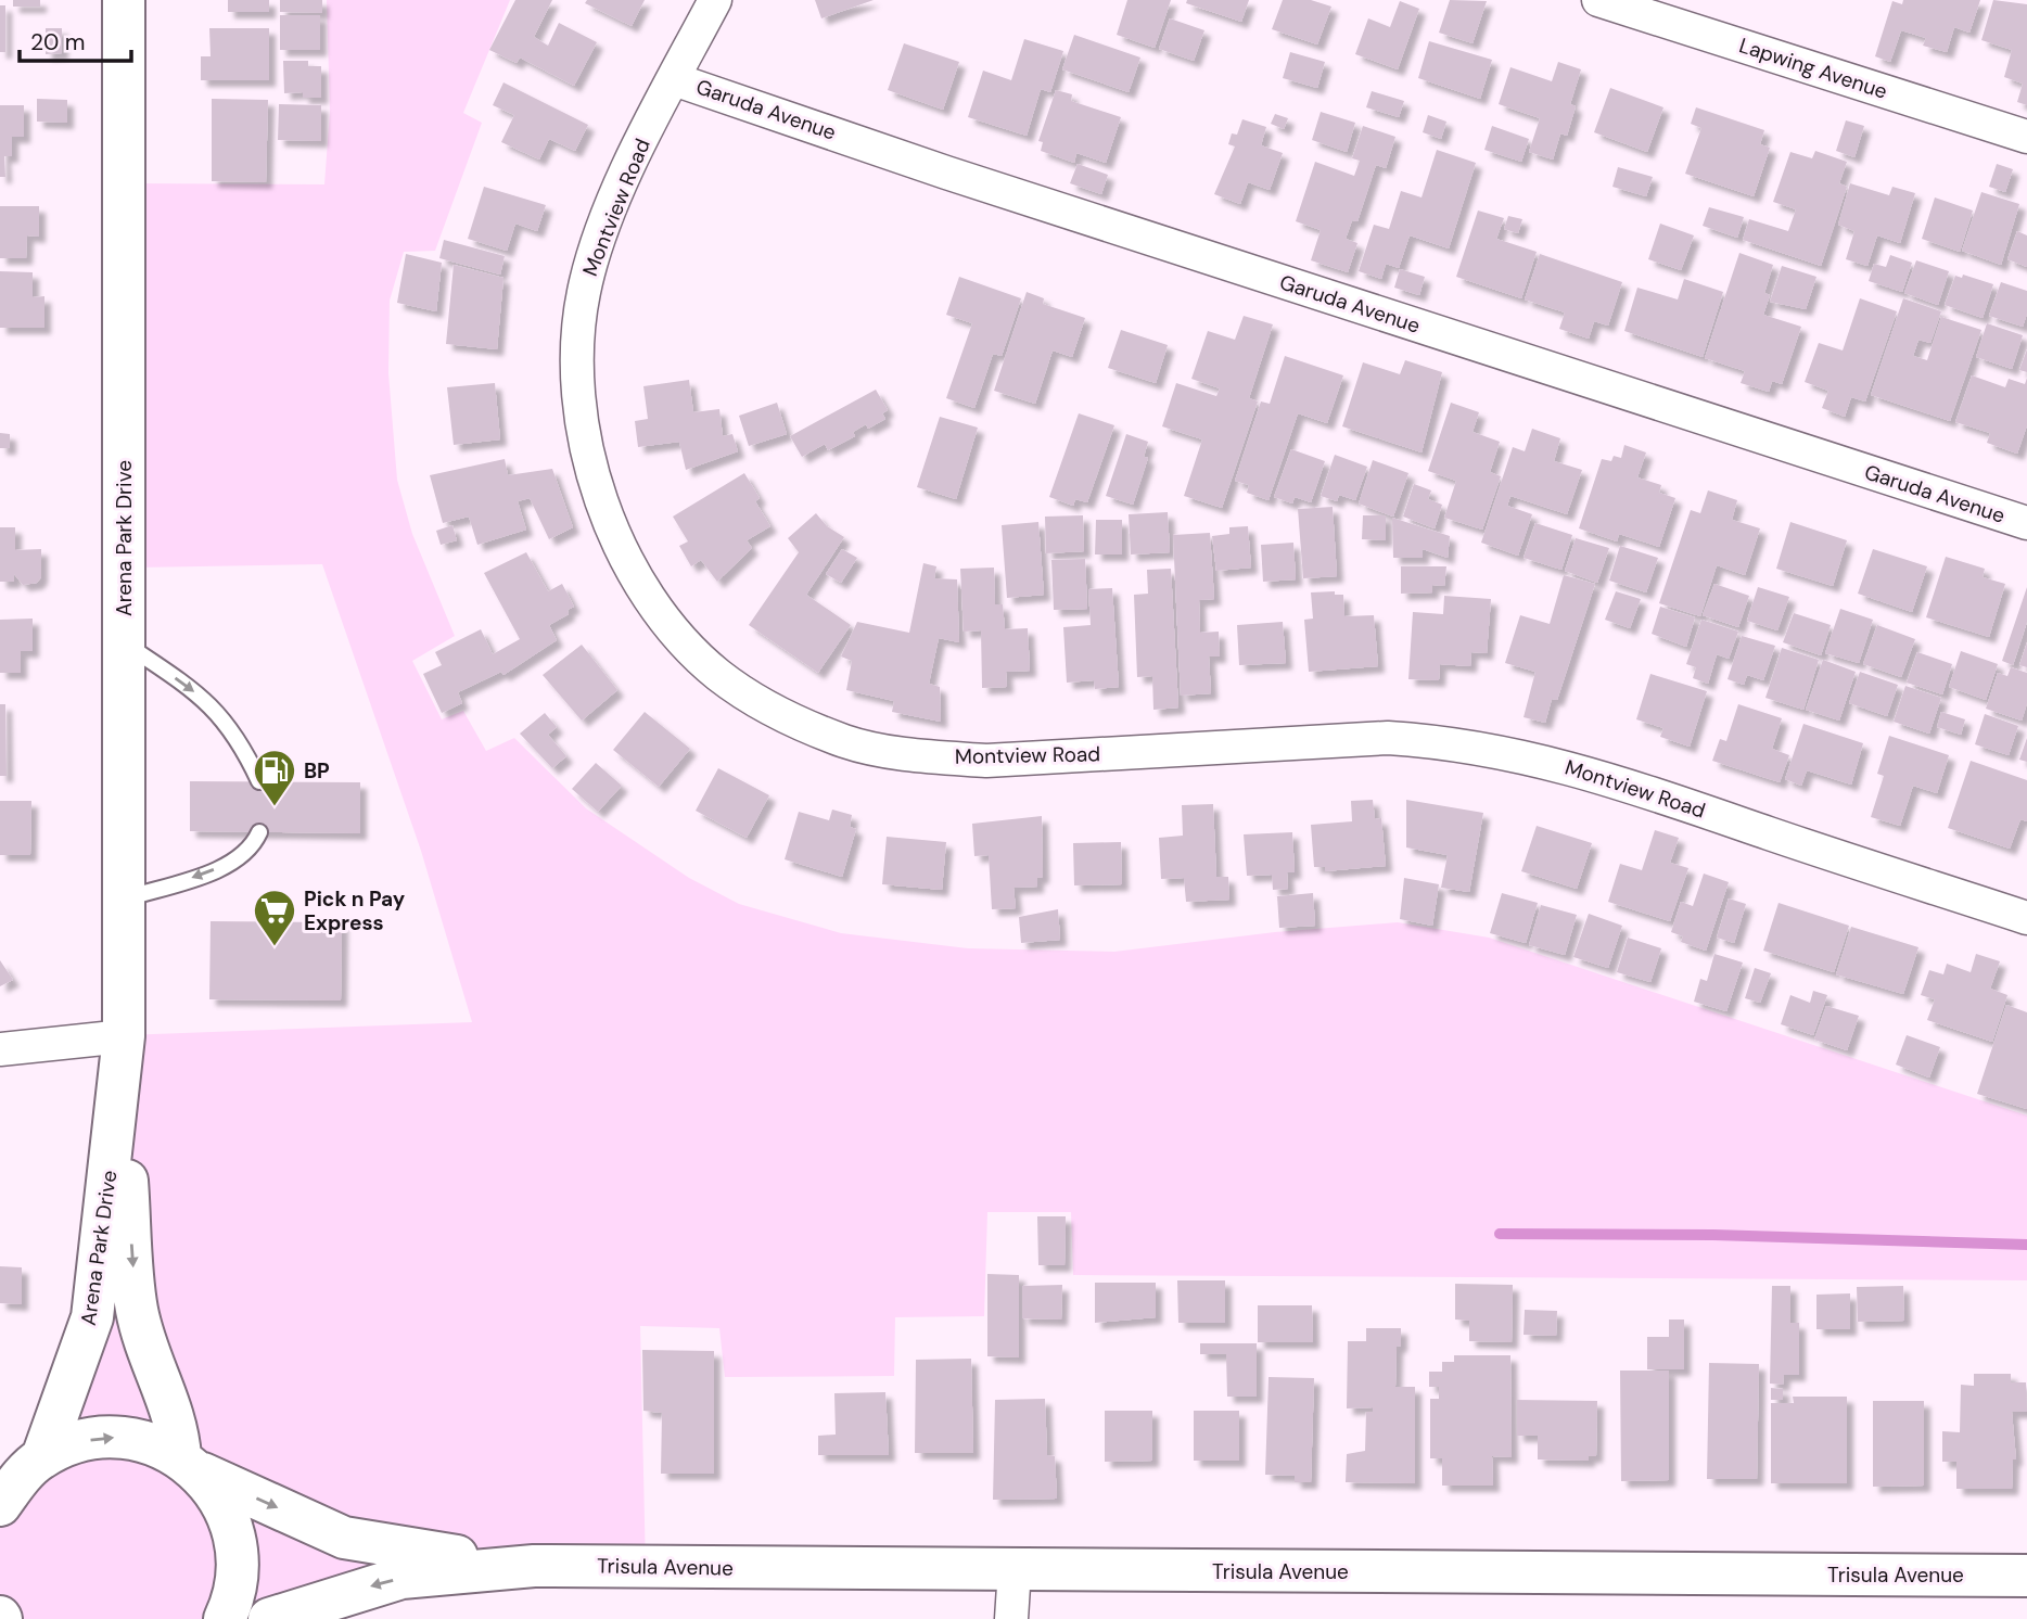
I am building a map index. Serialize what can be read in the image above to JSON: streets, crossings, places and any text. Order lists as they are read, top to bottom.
{
  "streets": {
    "street": [
      "Lapwing Avenue",
      "Garuda Avenue",
      "Montview Road",
      "Arena Park Drive",
      "Trisula Avenue"
    ]
  },
  "crossings": [
    ["Garuda Avenue", "Montview Road"],
    ["Arena Park Drive", "Trisula Avenue"]
  ],
  "places": {
    "fuel station": ["BP"],
    "supermarket": ["Pick n Pay Express"]
  },
  "scale_bar": "20 m"
}
